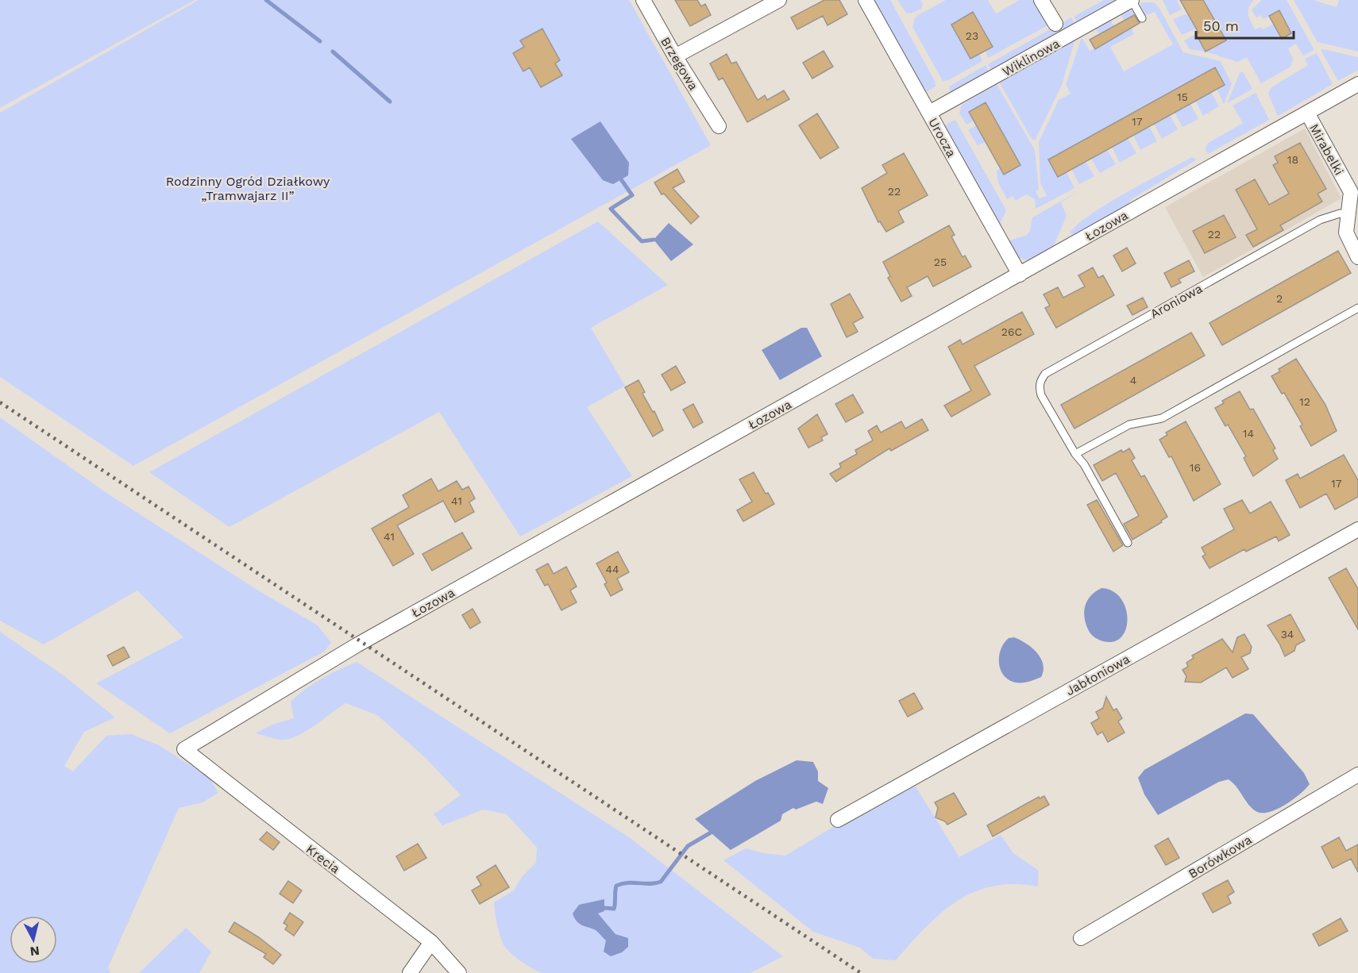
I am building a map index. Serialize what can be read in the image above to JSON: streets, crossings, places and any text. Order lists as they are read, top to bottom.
{
  "streets": {
    "street": [
      "Wiklinowa",
      "Brzegowa",
      "Urocza",
      "Mirabelki",
      "Łozowa",
      "Jabłoniowa",
      "Borówkowa",
      "Krecia"
    ],
    "lane": ["Aroniowa"]
  },
  "crossings": [
    ["Wiklinowa", "Urocza"],
    ["Urocza", "Łozowa"],
    ["Mirabelki", "Łozowa"],
    ["Mirabelki", "Aroniowa"],
    ["Łozowa", "Krecia"]
  ],
  "parks": ["Rodzinny Ogród Działkowy „Tramwajarz II”"],
  "house_numbers": [
    "23",
    "15",
    "17",
    "18",
    "22",
    "22",
    "25",
    "2",
    "26C",
    "4",
    "12",
    "14",
    "16",
    "17",
    "41",
    "41",
    "44",
    "34"
  ],
  "scale_bar": "50 m",
  "north": "bottom"
}
